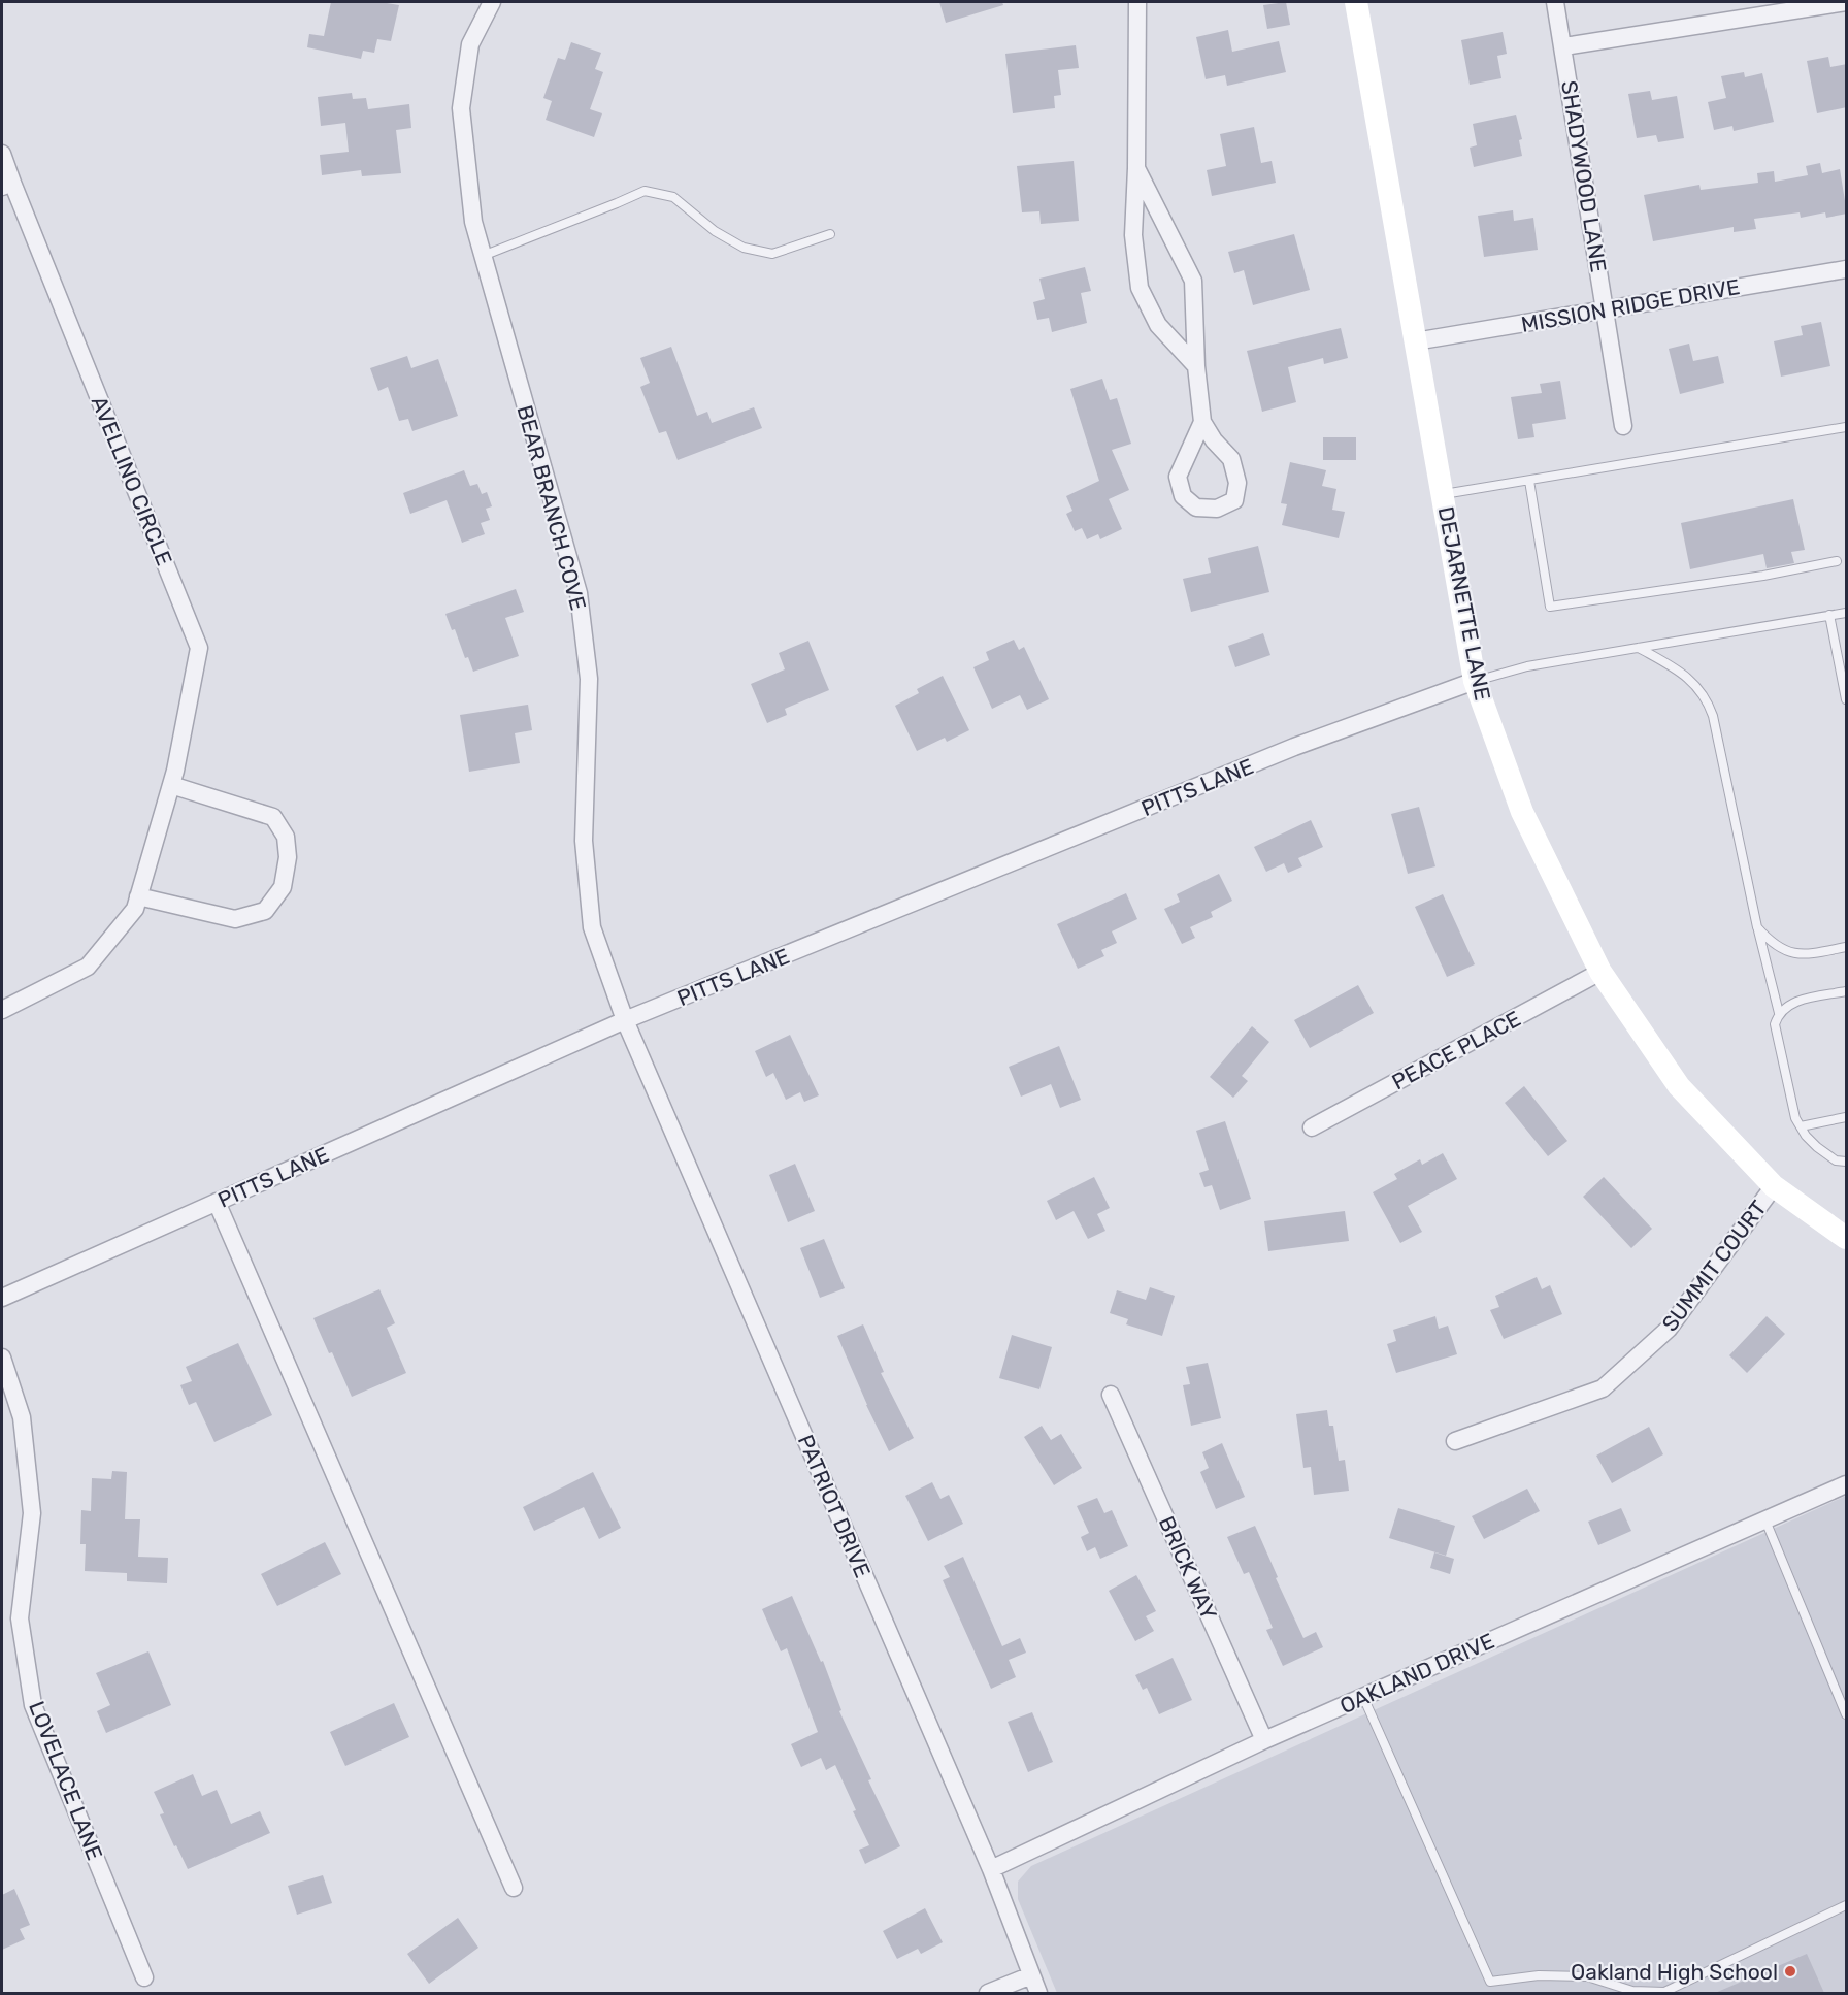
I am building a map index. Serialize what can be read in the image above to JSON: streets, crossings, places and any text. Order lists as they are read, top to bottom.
{
  "streets": {
    "main road": ["DEJARNETTE LANE"],
    "street": [
      "SHADYWOOD LANE",
      "MISSION RIDGE DRIVE",
      "AVELLINO CIRCLE",
      "BEAR BRANCH COVE",
      "PITTS LANE",
      "PEACE PLACE",
      "SUMMIT COURT",
      "PATRIOT DRIVE",
      "BRICK WAY",
      "OAKLAND DRIVE",
      "LOVELACE LANE"
    ]
  },
  "crossings": [
    ["SHADYWOOD LANE", "MISSION RIDGE DRIVE"],
    ["MISSION RIDGE DRIVE", "DEJARNETTE LANE"],
    ["BEAR BRANCH COVE", "PITTS LANE"],
    ["BEAR BRANCH COVE", "PATRIOT DRIVE"],
    ["DEJARNETTE LANE", "PITTS LANE"],
    ["DEJARNETTE LANE", "PEACE PLACE"],
    ["DEJARNETTE LANE", "SUMMIT COURT"],
    ["PITTS LANE", "PATRIOT DRIVE"],
    ["PATRIOT DRIVE", "OAKLAND DRIVE"],
    ["BRICK WAY", "OAKLAND DRIVE"]
  ],
  "places": ["Oakland High School"]
}
